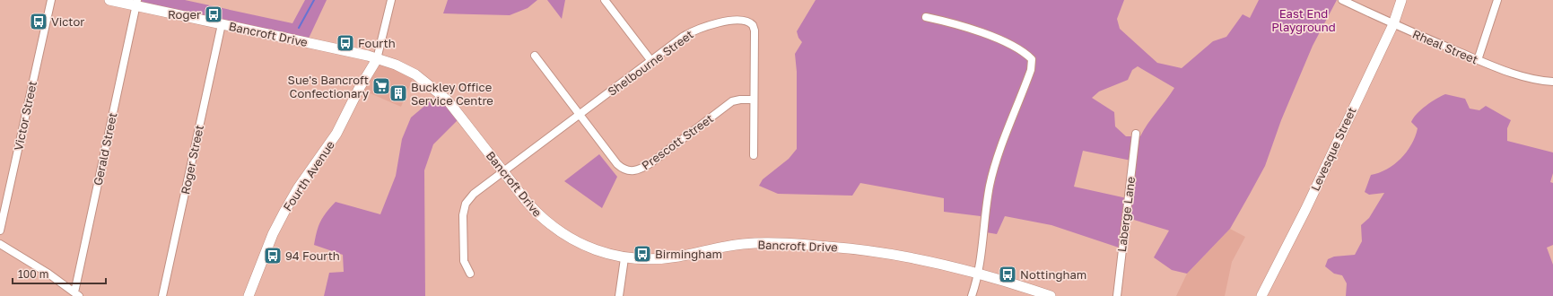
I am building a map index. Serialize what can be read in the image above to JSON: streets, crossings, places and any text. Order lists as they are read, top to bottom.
{
  "streets": {
    "main road": ["Bancroft Drive", "Levesque Street", "Fourth Avenue"],
    "street": [
      "Rheal Street",
      "Shelbourne Street",
      "Victor Street",
      "Prescott Street",
      "Gerald Street",
      "Roger Street",
      "Laberge Lane"
    ]
  },
  "crossings": [
    ["Bancroft Drive", "Shelbourne Street"],
    ["Bancroft Drive", "Gerald Street"],
    ["Bancroft Drive", "Roger Street"],
    ["Bancroft Drive", "Fourth Avenue"],
    ["Rheal Street", "Levesque Street"],
    ["Shelbourne Street", "Prescott Street"]
  ],
  "parks": ["East End Playground"],
  "places": {
    "bus stop": [
      "Roger",
      "Victor",
      "Fourth",
      "Birmingham",
      "94 Fourth",
      "Nottingham"
    ],
    "supermarket": ["Sue's Bancroft Confectionary"],
    "building": ["Buckley Office Service Centre"]
  },
  "scale_bar": "100 m"
}
